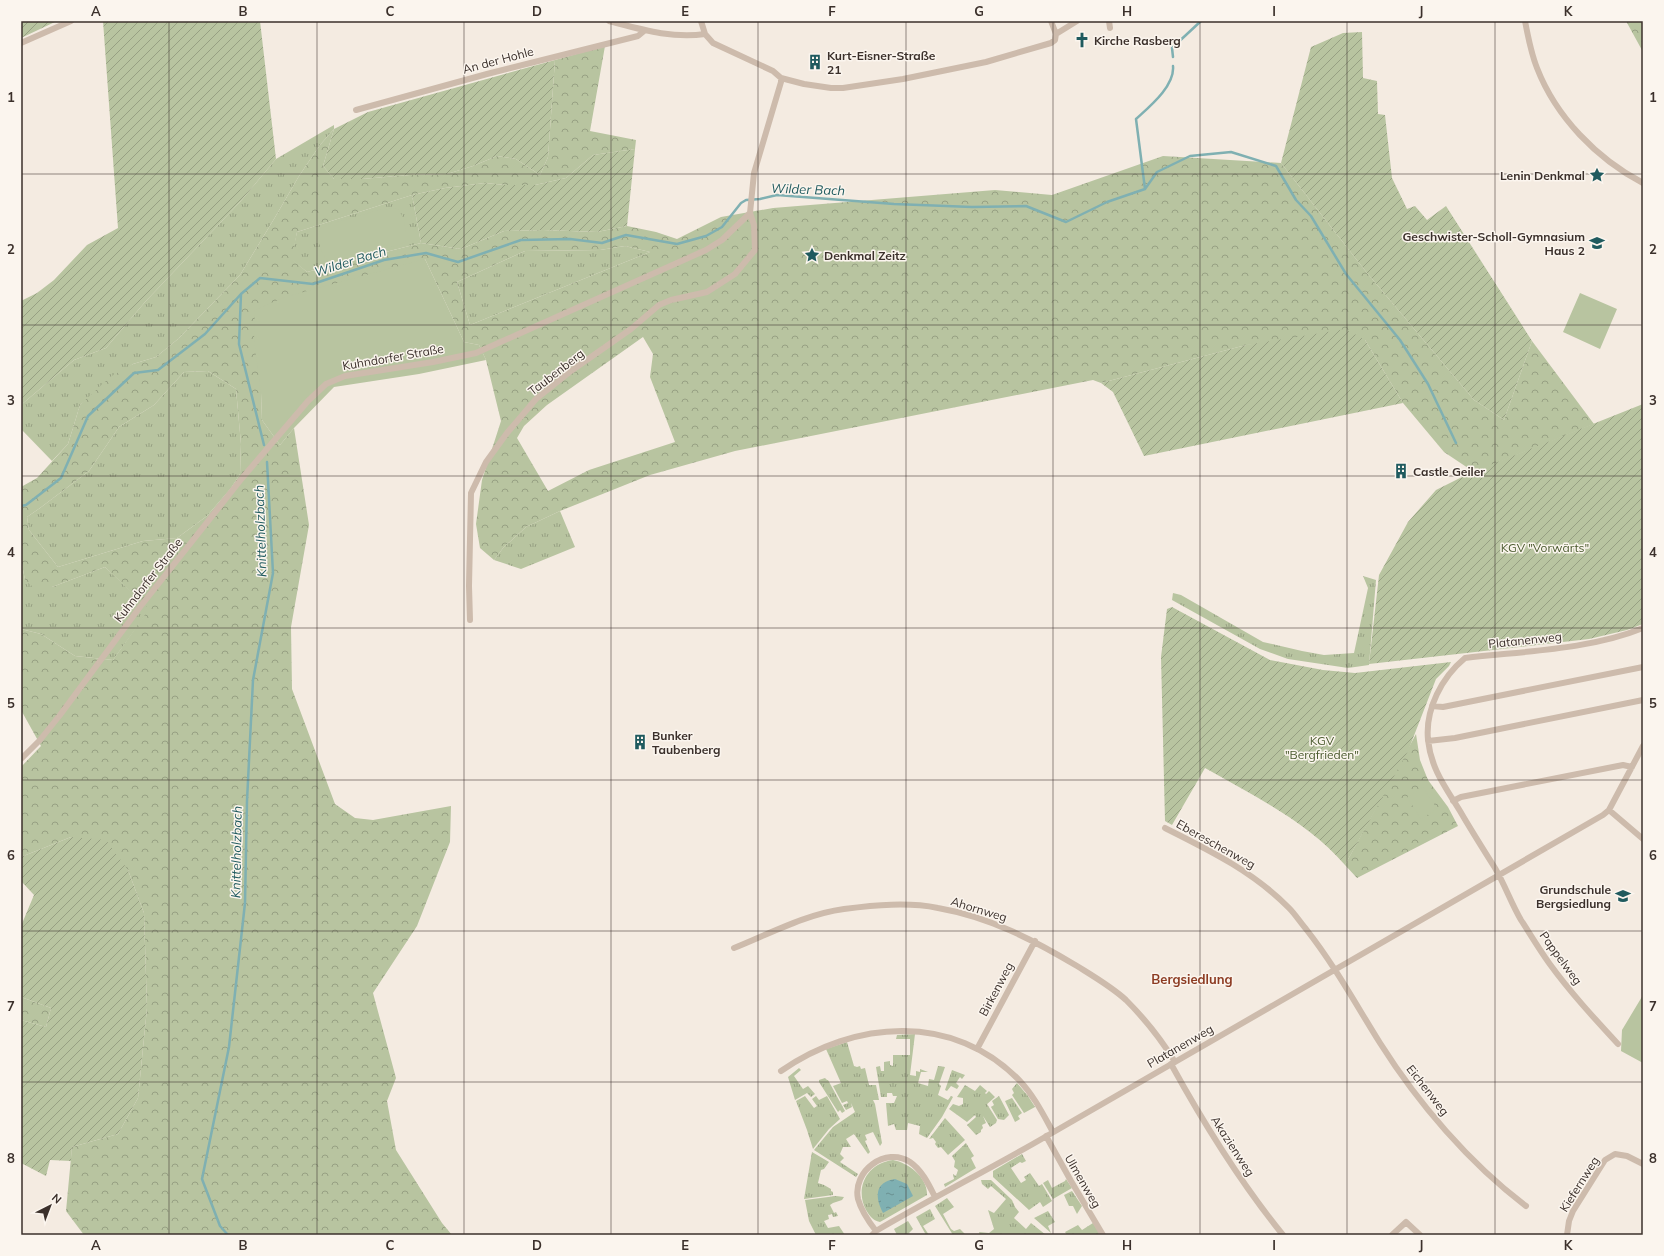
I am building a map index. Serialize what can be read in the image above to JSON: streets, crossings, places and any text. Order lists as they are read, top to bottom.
{
  "streets": {
    "street": [
      "An der Hohle",
      "Kuhndorfer Straße",
      "Taubenberg",
      "Platanenweg",
      "Ebereschenweg",
      "Ahornweg",
      "Pappelweg",
      "Birkenweg",
      "Eichenweg",
      "Akazienweg",
      "Ulmenweg",
      "Kiefernweg"
    ]
  },
  "crossings": [
    ["Kuhndorfer Straße", "Taubenberg"],
    ["Platanenweg", "Ebereschenweg"],
    ["Platanenweg", "Ahornweg"],
    ["Platanenweg", "Pappelweg"],
    ["Platanenweg", "Eichenweg"],
    ["Platanenweg", "Akazienweg"],
    ["Platanenweg", "Ulmenweg"],
    ["Ebereschenweg", "Eichenweg"],
    ["Ahornweg", "Birkenweg"],
    ["Ahornweg", "Akazienweg"]
  ],
  "districts": ["Bergsiedlung"],
  "water": ["Wilder Bach", "Knittelholzbach"],
  "parks": ["KGV \"Vorwärts\"", "KGV \"Bergfrieden\""],
  "places": {
    "church": ["Kirche Rasberg"],
    "building": ["Kurt-Eisner-Straße 21", "Castle Geiler", "Bunker Taubenberg"],
    "place": ["Lenin Denkmal", "Denkmal Zeitz"],
    "school or university": ["Geschwister-Scholl-Gymnasium Haus 2", "Grundschule Bergsiedlung"]
  },
  "north": "top right",
  "grid": {
    "columns": [
      "A",
      "B",
      "C",
      "D",
      "E",
      "F",
      "G",
      "H",
      "I",
      "J",
      "K"
    ],
    "rows": [
      "1",
      "2",
      "3",
      "4",
      "5",
      "6",
      "7",
      "8"
    ]
  }
}
